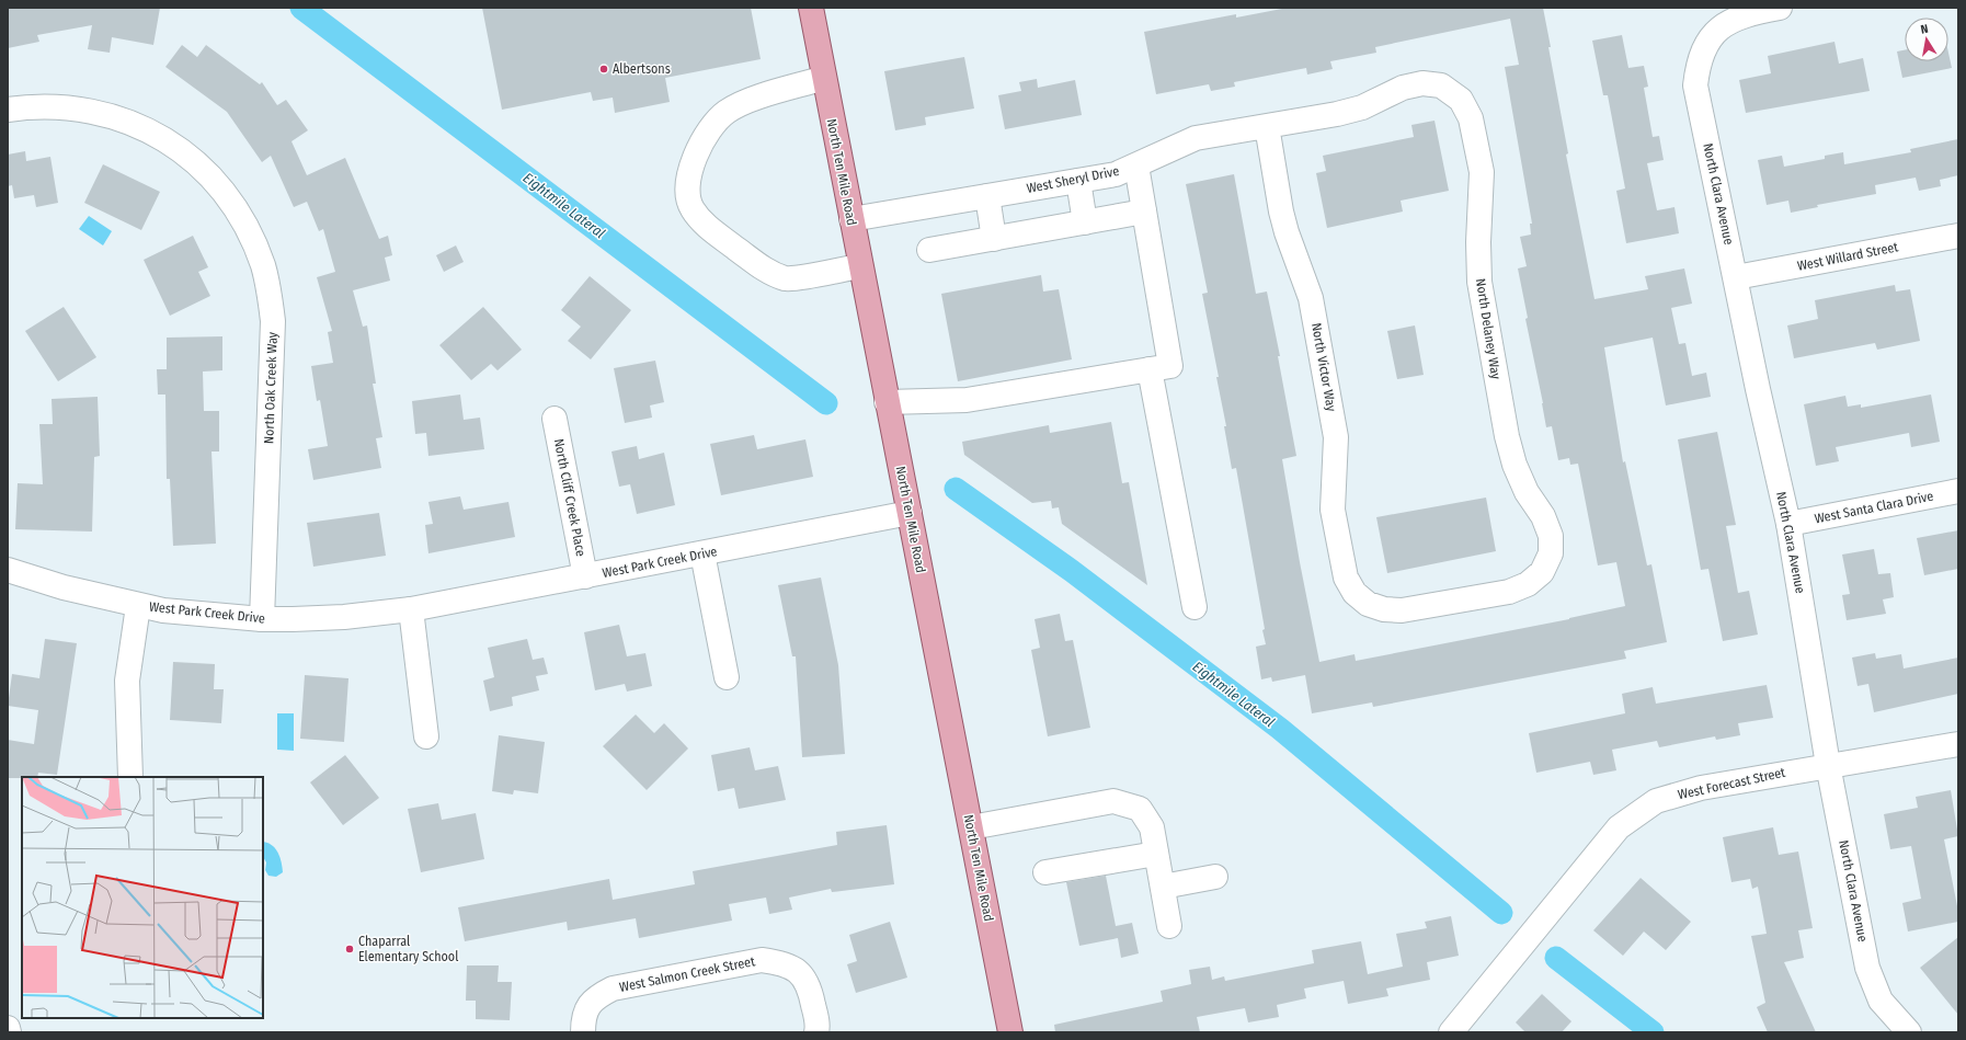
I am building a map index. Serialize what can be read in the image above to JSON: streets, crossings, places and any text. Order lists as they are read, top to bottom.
{
  "streets": {
    "main road": ["North Ten Mile Road"],
    "street": [
      "West Sheryl Drive",
      "North Clara Avenue",
      "West Willard Street",
      "North Delaney Way",
      "North Victor Way",
      "North Oak Creek Way",
      "North Cliff Creek Place",
      "West Santa Clara Drive",
      "West Park Creek Drive",
      "West Forecast Street",
      "West Salmon Creek Street"
    ]
  },
  "crossings": [
    ["North Ten Mile Road", "West Sheryl Drive"],
    ["North Ten Mile Road", "West Park Creek Drive"],
    ["West Sheryl Drive", "North Delaney Way"],
    ["West Sheryl Drive", "North Victor Way"],
    ["North Clara Avenue", "West Willard Street"],
    ["North Clara Avenue", "West Santa Clara Drive"],
    ["North Clara Avenue", "West Forecast Street"],
    ["North Delaney Way", "North Victor Way"],
    ["North Oak Creek Way", "West Park Creek Drive"],
    ["North Cliff Creek Place", "West Park Creek Drive"]
  ],
  "water": ["Eightmile Lateral"],
  "places": ["Albertsons", "Chaparral Elementary School"],
  "north": "top"
}
